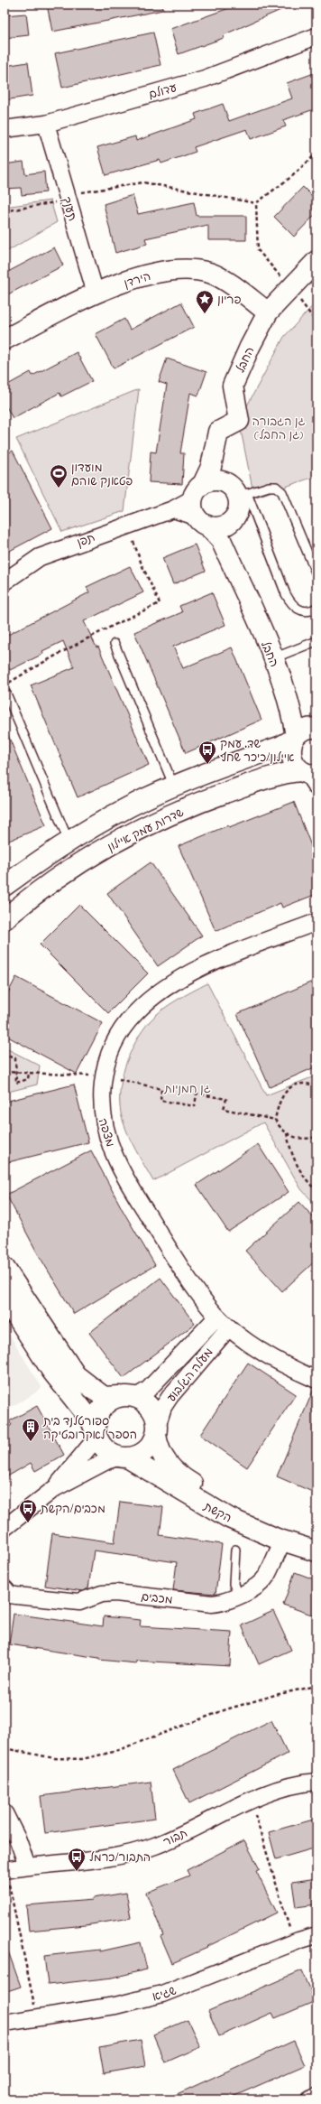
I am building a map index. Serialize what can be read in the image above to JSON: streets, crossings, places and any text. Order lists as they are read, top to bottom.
{
  "streets": {
    "street": [
      "עדולם",
      "תענך",
      "הירדן",
      "החבל",
      "תפן",
      "שדרות עמק איילון",
      "מצפה",
      "מעלה הגלבוע",
      "הקשת",
      "מכבים",
      "תבור",
      "שגיא"
    ]
  },
  "crossings": [
    ["עדולם", "תענך"],
    ["תענך", "הירדן"],
    ["הירדן", "החבל"],
    ["החבל", "תפן"],
    ["מצפה", "מעלה הגלבוע"],
    ["מעלה הגלבוע", "הקשת"],
    ["הקשת", "מכבים"]
  ],
  "parks": ["גן הגבורה (גן החבל)", "גן חמניות"],
  "places": {
    "place": ["פריון"],
    "sports": ["מועדון פטאנק שוהם"],
    "bus stop": ["שד. עמק איילון/כיכר שחף", "מכבים/הקשת", "התבור/כרמל"],
    "building": ["ספורטלנד בית הספר לאקרובטיקה"]
  }
}
